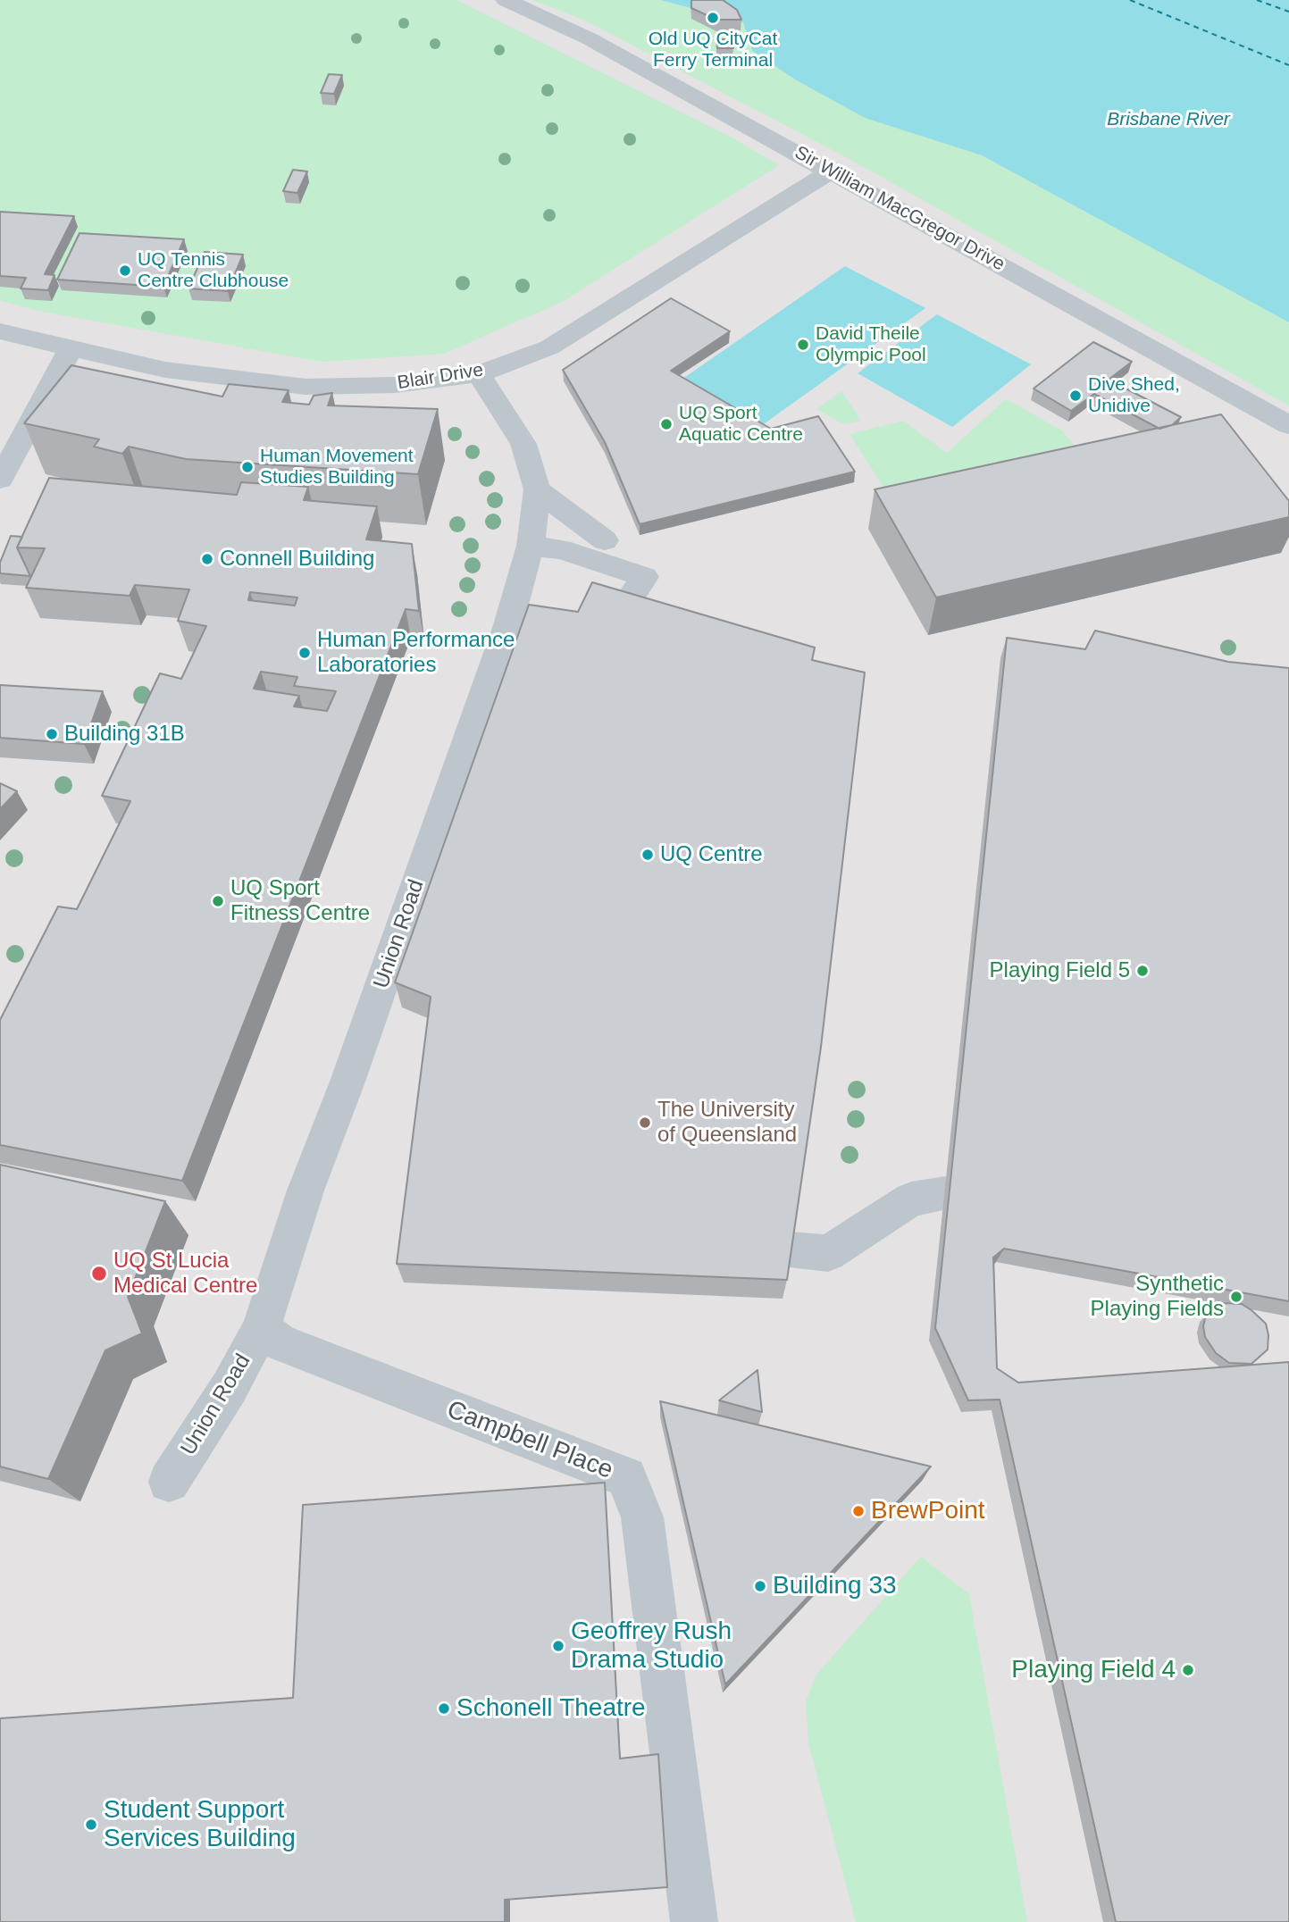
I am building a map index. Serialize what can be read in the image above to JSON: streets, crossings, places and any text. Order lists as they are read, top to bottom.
{
  "streets": {
    "street": [
      "Sir William MacGregor Drive",
      "Blair Drive",
      "Union Road",
      "Campbell Place"
    ]
  },
  "crossings": [
    ["Sir William MacGregor Drive", "Blair Drive"],
    ["Blair Drive", "Union Road"],
    ["Union Road", "Campbell Place"]
  ],
  "water": ["Brisbane River"],
  "places": [
    "Old UQ CityCat Ferry Terminal",
    "UQ Tennis Centre Clubhouse",
    "David Theile Olympic Pool",
    "Dive Shed, Unidive",
    "UQ Sport Aquatic Centre",
    "Human Movement Studies Building",
    "Connell Building",
    "Human Performance Laboratories",
    "Building 31B",
    "UQ Centre",
    "UQ Sport Fitness Centre",
    "Playing Field 5",
    "The University of Queensland",
    "UQ St Lucia Medical Centre",
    "Synthetic Playing Fields",
    "BrewPoint",
    "Building 33",
    "Geoffrey Rush Drama Studio",
    "Playing Field 4",
    "Schonell Theatre",
    "Student Support Services Building"
  ]
}
